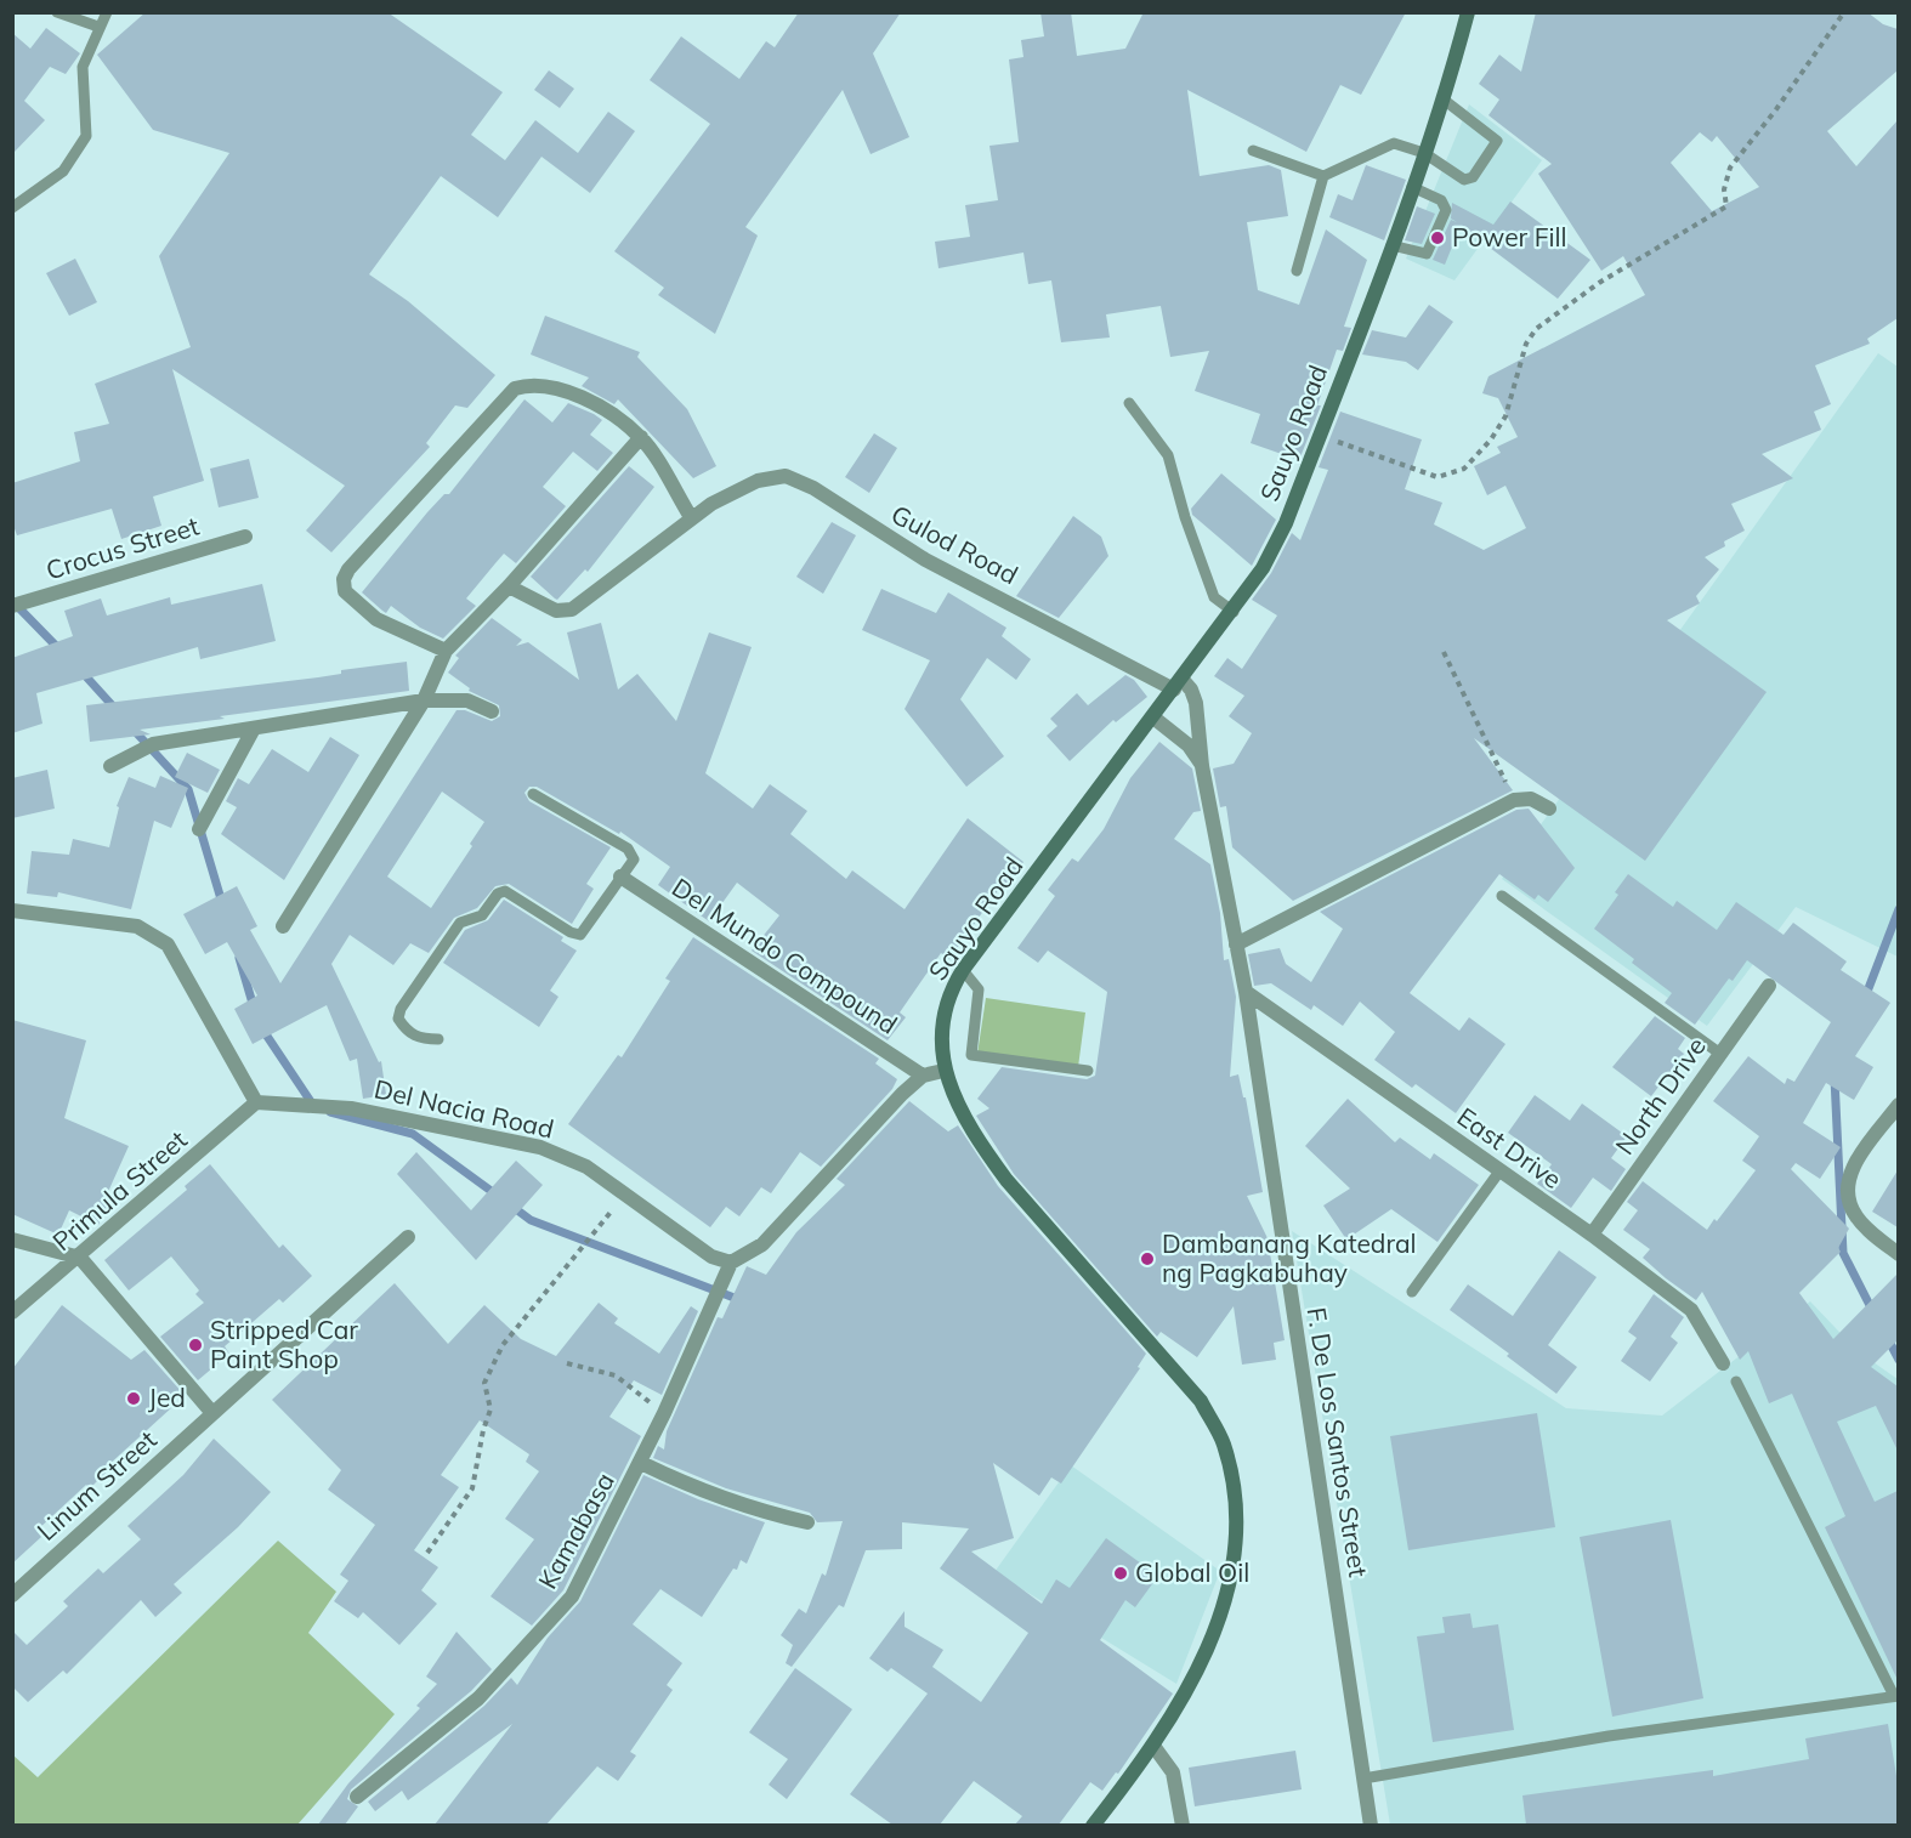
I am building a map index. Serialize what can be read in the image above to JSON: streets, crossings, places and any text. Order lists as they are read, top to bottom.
{
  "streets": {
    "main road": ["Sauyo Road"],
    "street": [
      "Gulod Road",
      "Crocus Street",
      "Del Mundo Compound",
      "North Drive",
      "Del Nacia Road",
      "East Drive",
      "Primula Street",
      "F. De Los Santos Street",
      "Linum Street",
      "Kamabasa"
    ]
  },
  "crossings": [
    ["Sauyo Road", "Gulod Road"],
    ["Sauyo Road", "F. De Los Santos Street"],
    ["Gulod Road", "F. De Los Santos Street"],
    ["North Drive", "East Drive"],
    ["Del Nacia Road", "Primula Street"],
    ["Del Nacia Road", "Kamabasa"],
    ["East Drive", "F. De Los Santos Street"]
  ],
  "places": [
    "Power Fill",
    "Dambanang Katedral ng Pagkabuhay",
    "Stripped Car Paint Shop",
    "Jed",
    "Global Oil"
  ]
}
